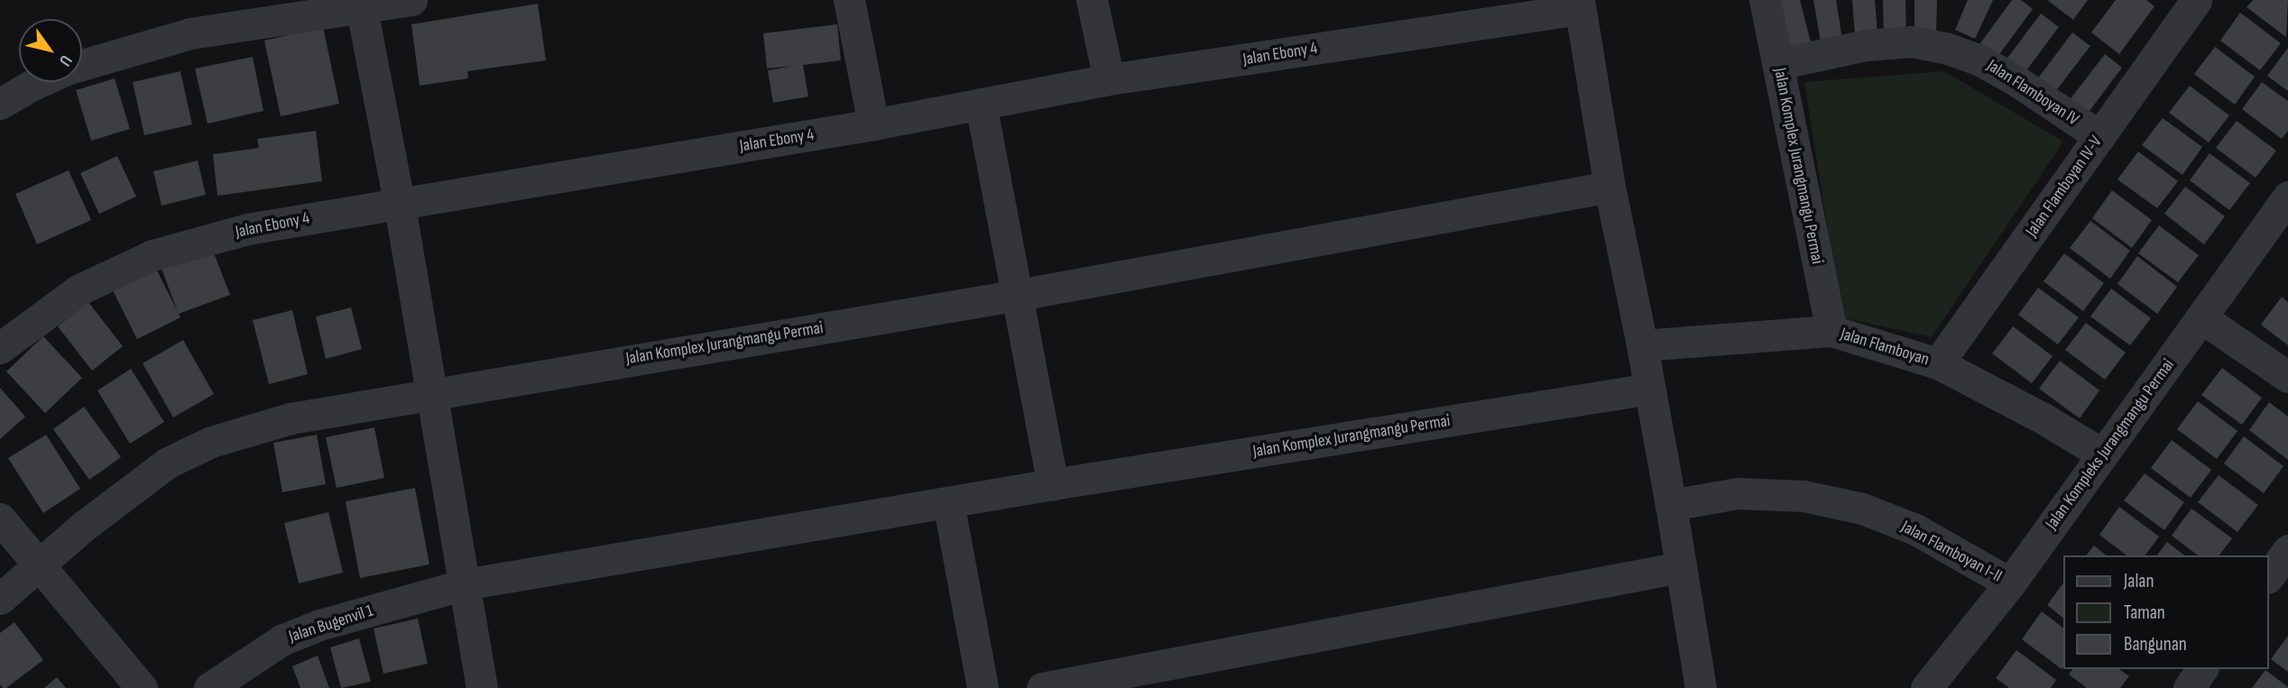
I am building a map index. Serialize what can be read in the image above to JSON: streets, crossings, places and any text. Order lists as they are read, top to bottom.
{
  "streets": {
    "street": [
      "Jalan Ebony 4",
      "Jalan Flamboyan IV",
      "Jalan Komplex Jurangmangu Permai",
      "Jalan Flamboyan IV-V",
      "Jalan Flamboyan",
      "Jalan Kompleks Jurangmangu Permai",
      "Jalan Flamboyan I-II",
      "Jalan Bugenvil 1"
    ]
  },
  "crossings": [
    ["Jalan Flamboyan IV", "Jalan Komplex Jurangmangu Permai"],
    ["Jalan Flamboyan IV", "Jalan Flamboyan IV-V"],
    ["Jalan Komplex Jurangmangu Permai", "Jalan Flamboyan"],
    ["Jalan Komplex Jurangmangu Permai", "Jalan Bugenvil 1"],
    ["Jalan Flamboyan IV-V", "Jalan Flamboyan"],
    ["Jalan Flamboyan", "Jalan Kompleks Jurangmangu Permai"],
    ["Jalan Kompleks Jurangmangu Permai", "Jalan Flamboyan I-II"]
  ],
  "legend": ["Jalan", "Taman", "Bangunan"],
  "north": "bottom right"
}
